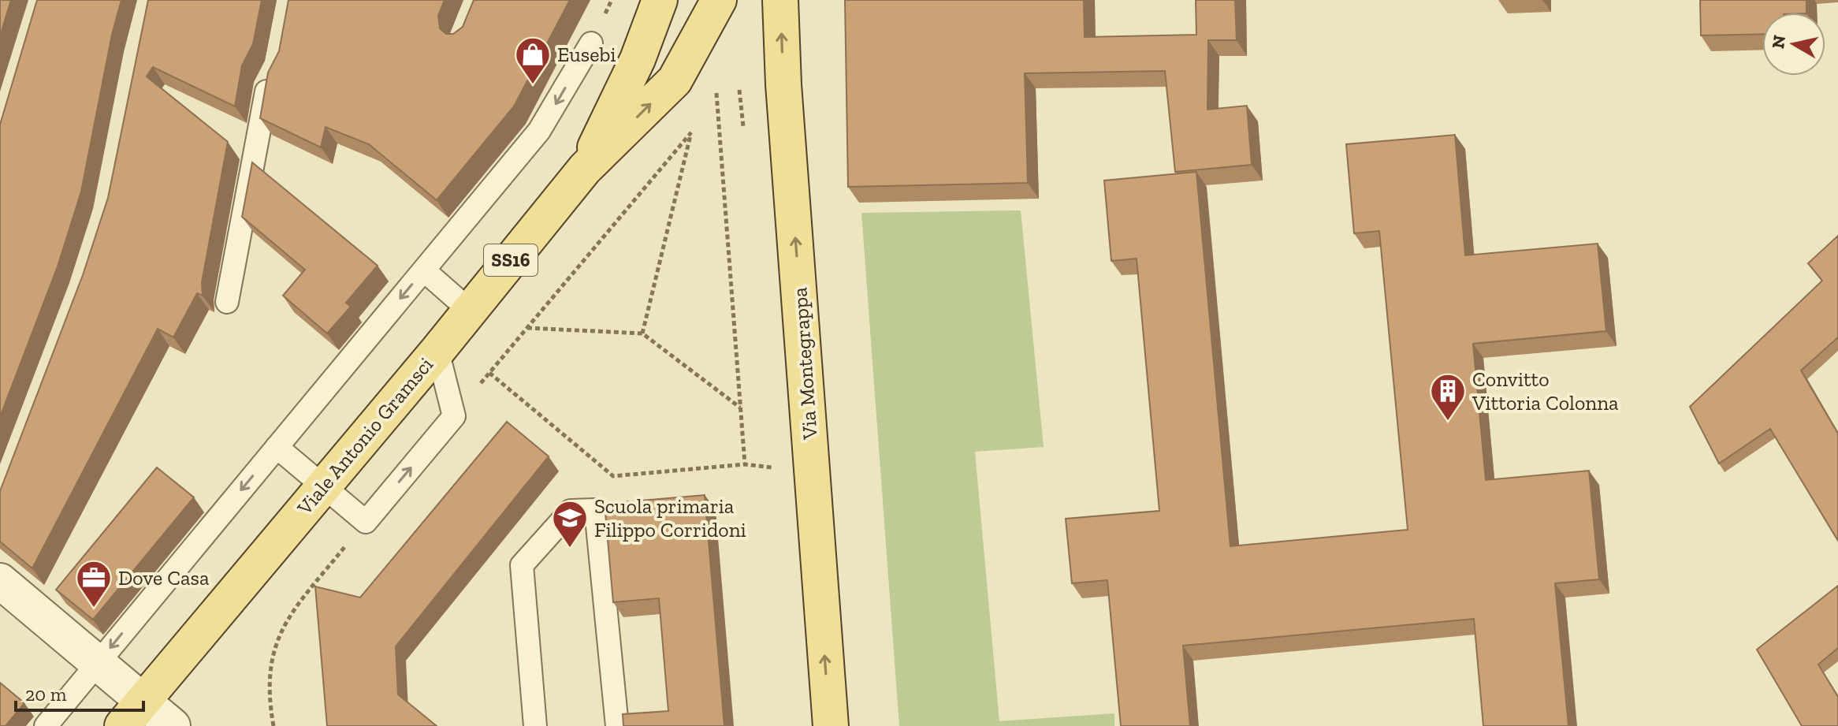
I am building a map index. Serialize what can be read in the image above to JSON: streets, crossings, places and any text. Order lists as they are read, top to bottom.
{
  "streets": {
    "main road": ["SS16", "Via Montegrappa", "Viale Antonio Gramsci"]
  },
  "one_way": ["Via Montegrappa"],
  "places": {
    "shop": ["Eusebi"],
    "building": ["Convitto Vittoria Colonna"],
    "school or university": ["Scuola primaria Filippo Corridoni"],
    "office": ["Dove Casa"]
  },
  "scale_bar": "20 m",
  "north": "left"
}
